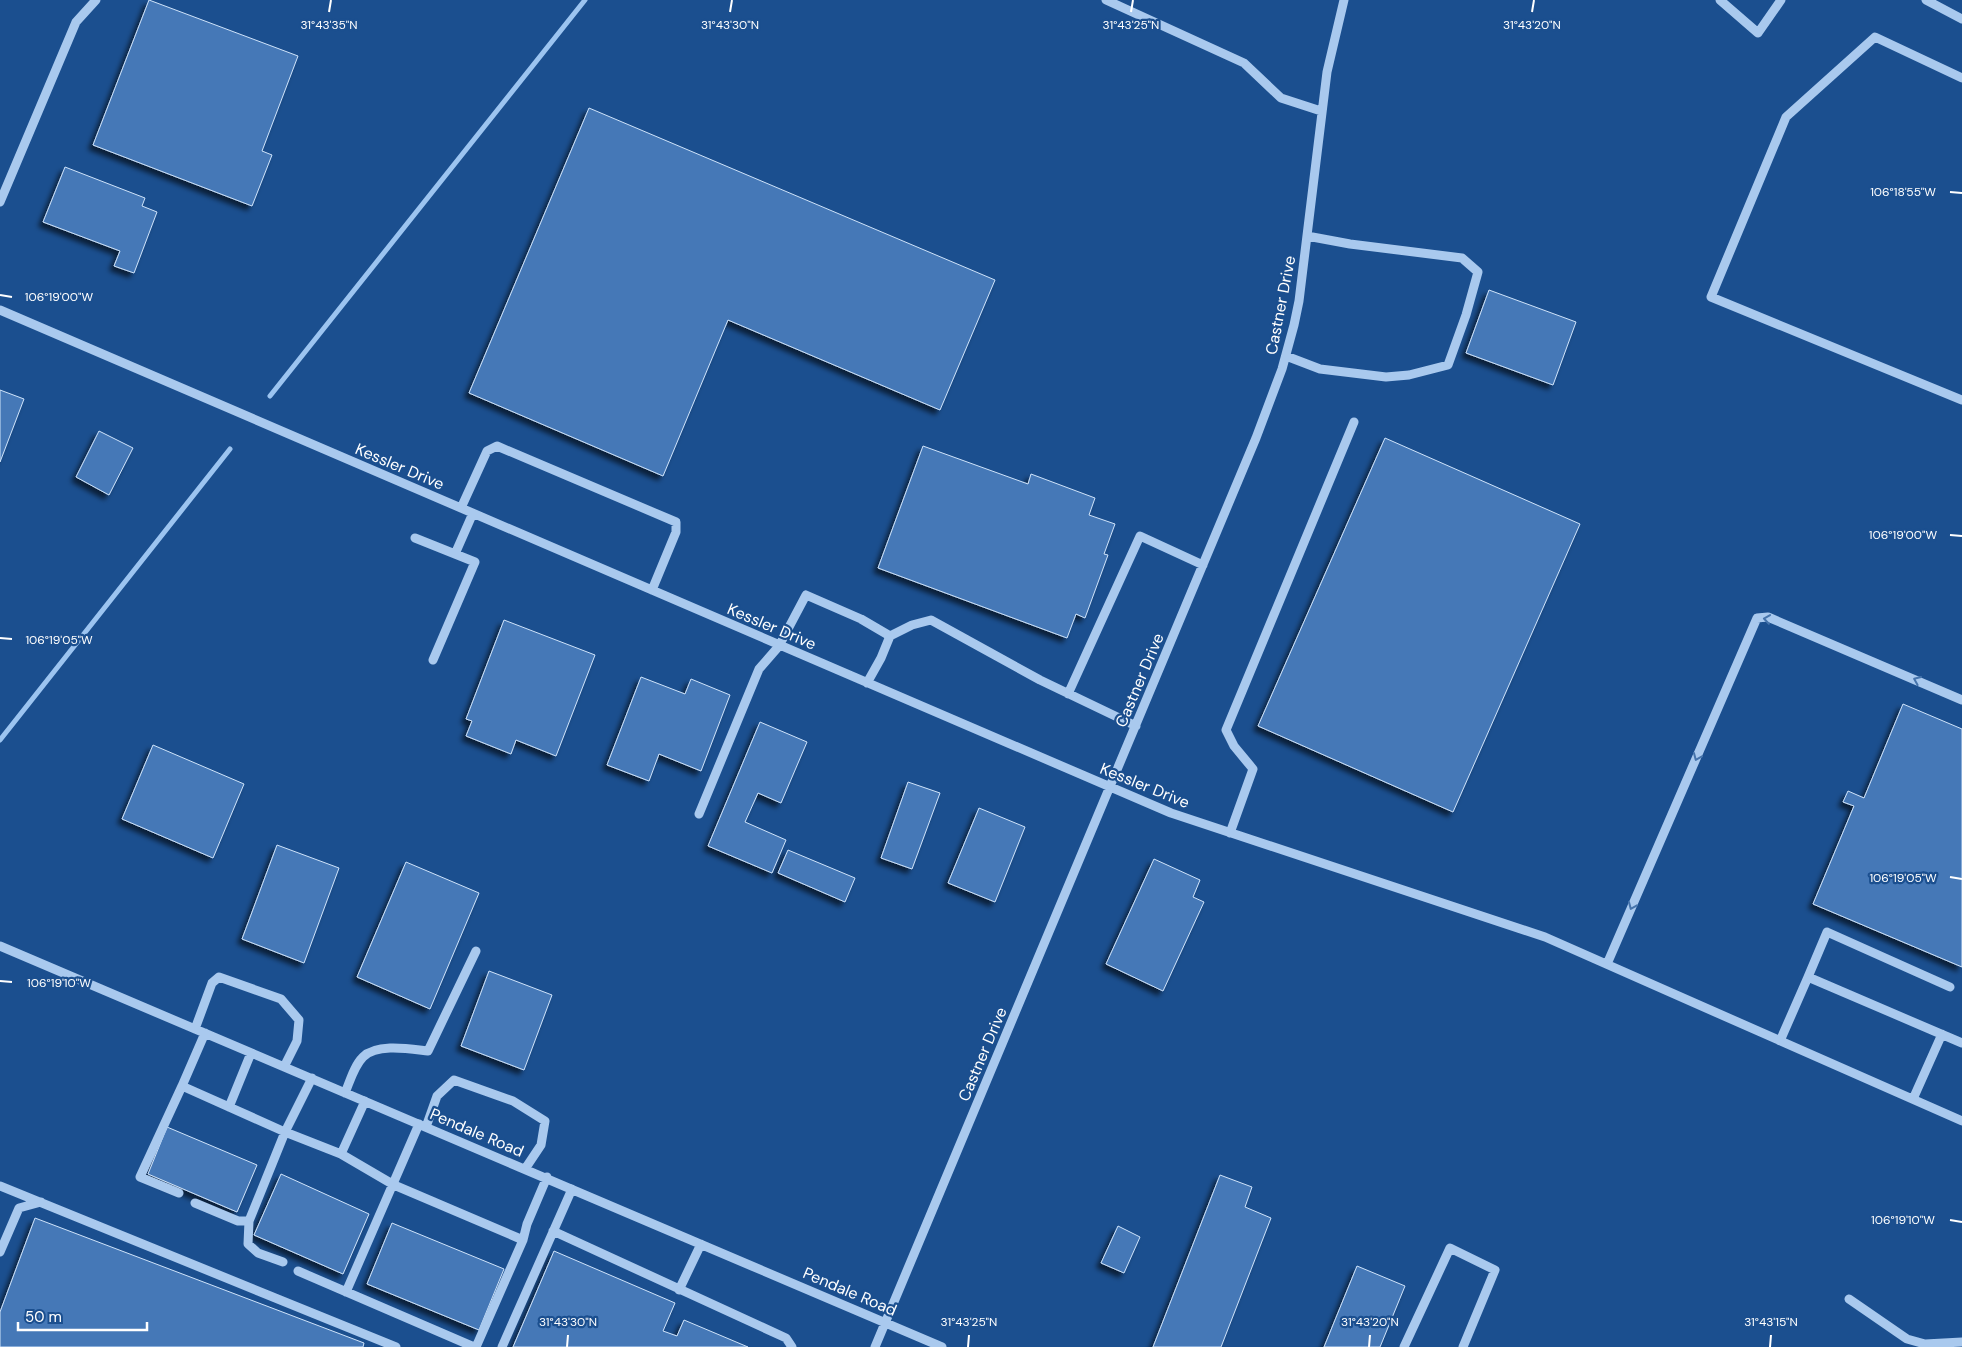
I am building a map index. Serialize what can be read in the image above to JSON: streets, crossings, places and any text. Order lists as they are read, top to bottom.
{
  "streets": {
    "street": ["Castner Drive", "Kessler Drive", "Pendale Road"]
  },
  "crossings": [
    ["Castner Drive", "Kessler Drive"],
    ["Castner Drive", "Pendale Road"]
  ],
  "scale_bar": "50 m",
  "coordinates": [
    "31°43'35\"N",
    "31°43'30\"N",
    "31°43'25\"N",
    "31°43'20\"N",
    "106°18'55\"W",
    "106°19'00\"W",
    "106°19'05\"W",
    "106°19'10\"W",
    "31°43'15\"N"
  ]
}
